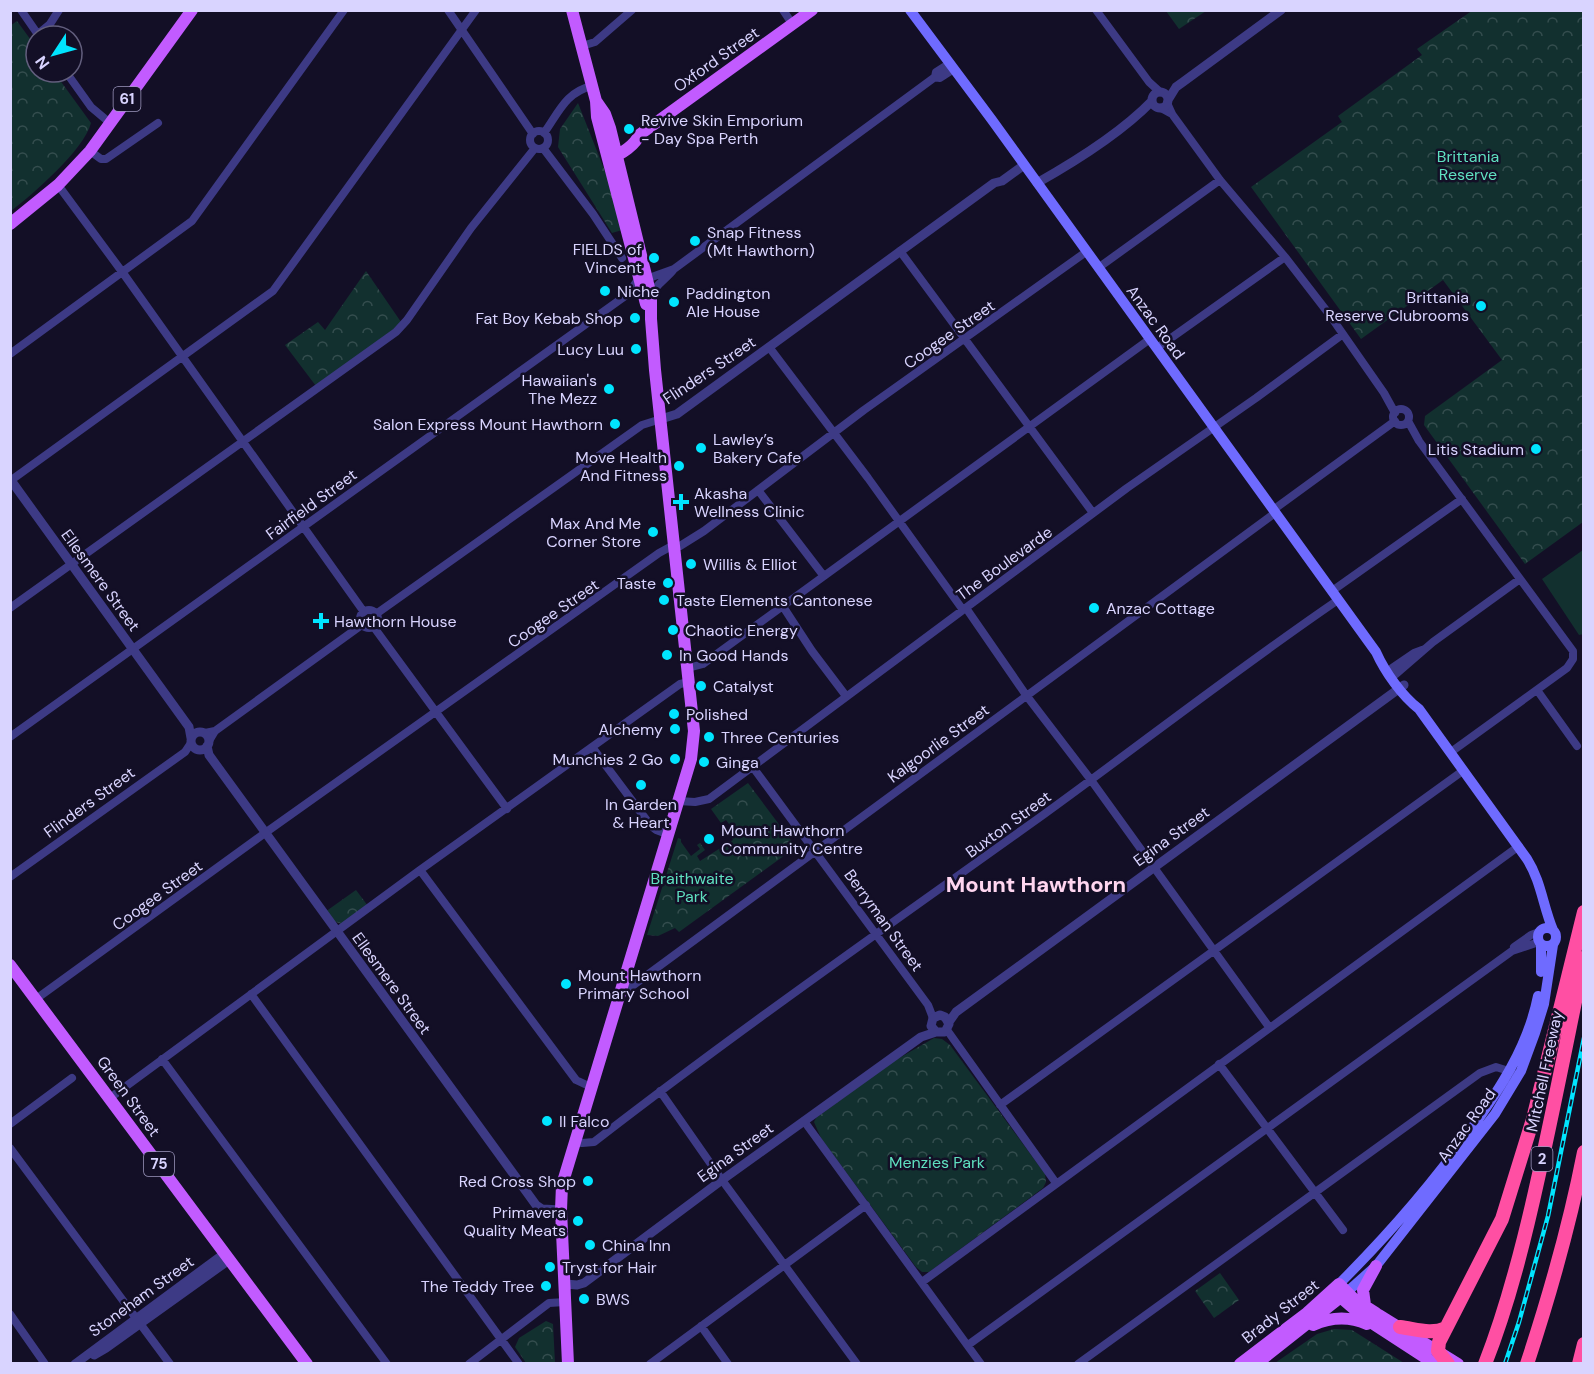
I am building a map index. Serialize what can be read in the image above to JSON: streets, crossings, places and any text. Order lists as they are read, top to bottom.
{
  "streets": {
    "highway": ["Mitchell Freeway", "2"],
    "main road": [
      "Oxford Street",
      "61",
      "Anzac Road",
      "Green Street",
      "75",
      "Brady Street"
    ],
    "street": [
      "Coogee Street",
      "Flinders Street",
      "Fairfield Street",
      "The Boulevarde",
      "Ellesmere Street",
      "Kalgoorlie Street",
      "Buxton Street",
      "Egina Street",
      "Berryman Street",
      "Stoneham Street"
    ]
  },
  "crossings": [
    ["Anzac Road", "Coogee Street"],
    ["Anzac Road", "Flinders Street"],
    ["Anzac Road", "The Boulevarde"],
    ["Anzac Road", "Kalgoorlie Street"],
    ["Anzac Road", "Buxton Street"],
    ["Anzac Road", "Egina Street"],
    ["Anzac Road", "Brady Street"],
    ["Coogee Street", "Ellesmere Street"],
    ["Coogee Street", "Green Street"],
    ["Flinders Street", "Ellesmere Street"],
    ["Fairfield Street", "Ellesmere Street"],
    ["The Boulevarde", "Berryman Street"],
    ["Kalgoorlie Street", "Berryman Street"],
    ["Buxton Street", "Berryman Street"],
    ["Egina Street", "Berryman Street"],
    ["Green Street", "Stoneham Street"]
  ],
  "districts": ["Mount Hawthorn"],
  "parks": ["Brittania Reserve", "Braithwaite Park", "Menzies Park"],
  "places": {
    "other": [
      "Revive Skin Emporium - Day Spa Perth",
      "Snap Fitness (Mt Hawthorn)",
      "FIELDS of Vincent",
      "Niche",
      "Paddington Ale House",
      "Brittania Reserve Clubrooms",
      "Fat Boy Kebab Shop",
      "Lucy Luu",
      "Hawaiian's The Mezz",
      "Salon Express Mount Hawthorn",
      "Lawley’s Bakery Cafe",
      "Litis Stadium",
      "Move Health And Fitness",
      "Max And Me Corner Store",
      "Willis & Elliot",
      "Taste",
      "Taste Elements Cantonese",
      "Anzac Cottage",
      "Chaotic Energy",
      "In Good Hands",
      "Catalyst",
      "Polished",
      "Alchemy",
      "Three Centuries",
      "Munchies 2 Go",
      "Ginga",
      "In Garden & Heart",
      "Mount Hawthorn Community Centre",
      "Mount Hawthorn Primary School",
      "Il Falco",
      "Red Cross Shop",
      "Primavera Quality Meats",
      "China Inn",
      "Tryst for Hair",
      "The Teddy Tree",
      "BWS"
    ],
    "health": ["Akasha Wellness Clinic", "Hawthorn House"]
  },
  "north": "bottom left"
}
